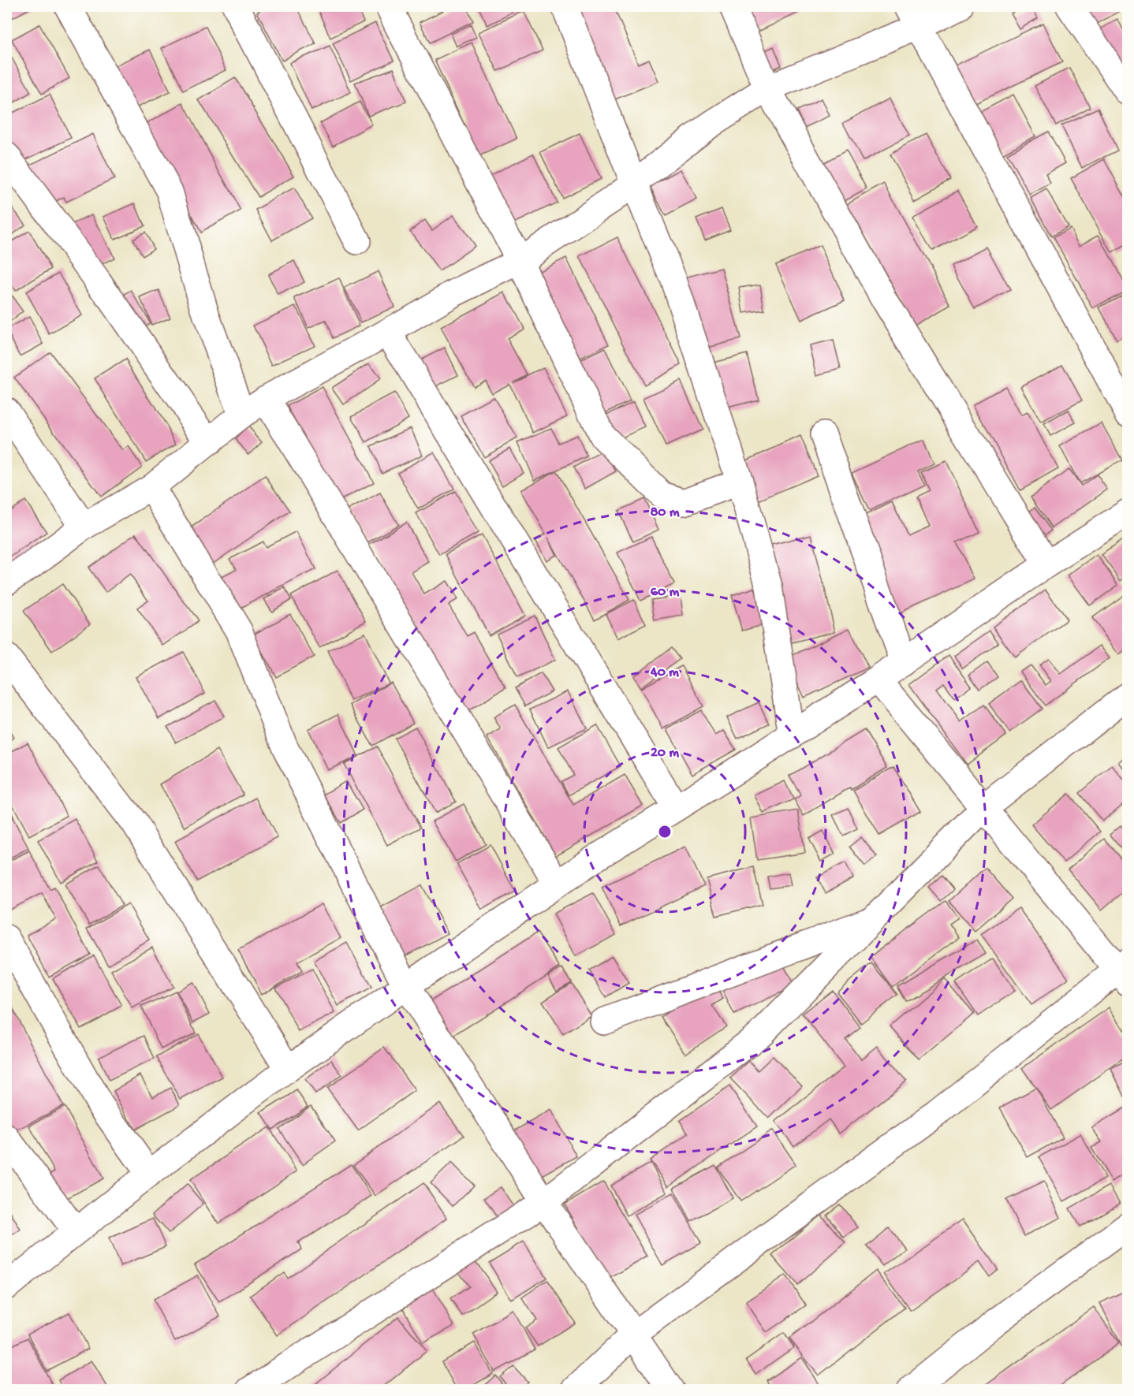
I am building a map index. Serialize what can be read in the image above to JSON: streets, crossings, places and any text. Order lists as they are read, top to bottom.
{
  "rings": [
    "80 m",
    "60 m",
    "40 m",
    "20 m"
  ]
}
